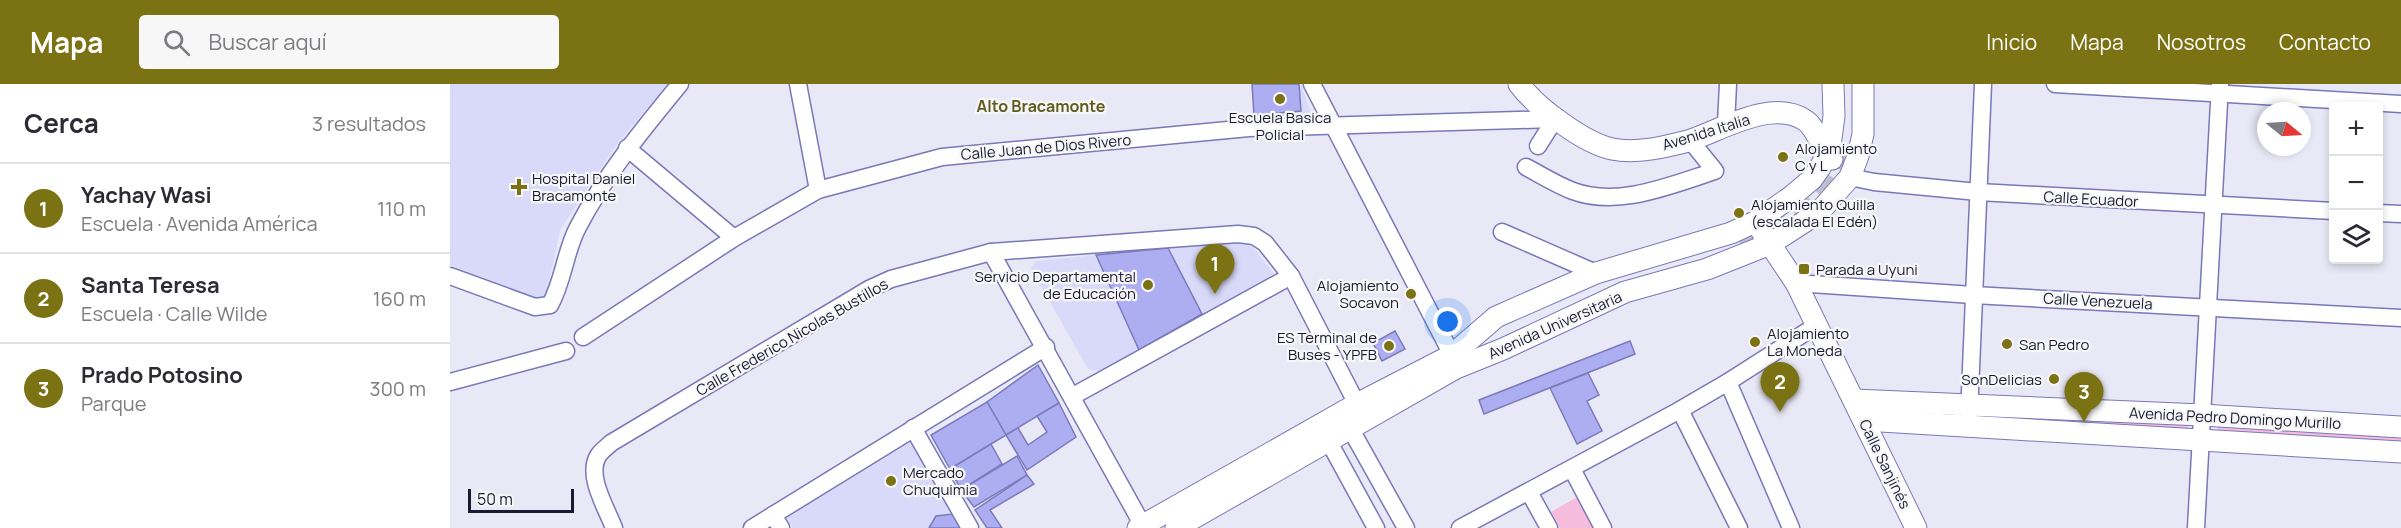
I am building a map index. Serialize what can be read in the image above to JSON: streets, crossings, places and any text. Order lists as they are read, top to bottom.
{
  "streets": {
    "main road": [
      "Avenida Italia",
      "Avenida Universitaria",
      "Avenida Pedro Domingo Murillo",
      "Calle Sanjinés"
    ],
    "street": [
      "Calle Juan de Dios Rivero",
      "Calle Ecuador",
      "Calle Venezuela",
      "Calle Frederico Nicolas Bustillos"
    ]
  },
  "crossings": [
    ["Avenida Italia", "Calle Juan de Dios Rivero"],
    ["Calle Ecuador", "Avenida Universitaria"],
    ["Calle Venezuela", "Calle Sanjinés"],
    ["Avenida Universitaria", "Calle Sanjinés"],
    ["Avenida Pedro Domingo Murillo", "Calle Sanjinés"]
  ],
  "districts": ["Alto Bracamonte"],
  "places": {
    "other": [
      "Escuela Basica Policial",
      "Alojamiento C y L",
      "Alojamiento Quilla (escalada El Edén)",
      "Servicio Departamental de Educación",
      "Alojamiento Socavon",
      "Alojamiento La Moneda",
      "San Pedro",
      "ES Terminal de Buses - YPFB",
      "SonDelicias",
      "Mercado Chuquimia"
    ],
    "health": ["Hospital Daniel Bracamonte"],
    "transit": ["Parada a Uyuni"]
  },
  "scale_bar": "50 m",
  "north": "right",
  "page": {
    "header": "Mapa",
    "search": "Buscar aquí",
    "nav": [
      "Inicio",
      "Mapa",
      "Nosotros",
      "Contacto"
    ],
    "heading": ["Cerca", "3 resultados"],
    "map_buttons": ["+", "−"],
    "list": [
      {
        "mark": "1",
        "name": "Yachay Wasi",
        "note": "Escuela · Avenida América",
        "value": "110 m"
      },
      {
        "mark": "2",
        "name": "Santa Teresa",
        "note": "Escuela · Calle Wilde",
        "value": "160 m"
      },
      {
        "mark": "3",
        "name": "Prado Potosino",
        "note": "Parque",
        "value": "300 m"
      }
    ],
    "pins": ["1", "2", "3"],
    "scale": "50 m"
  }
}
